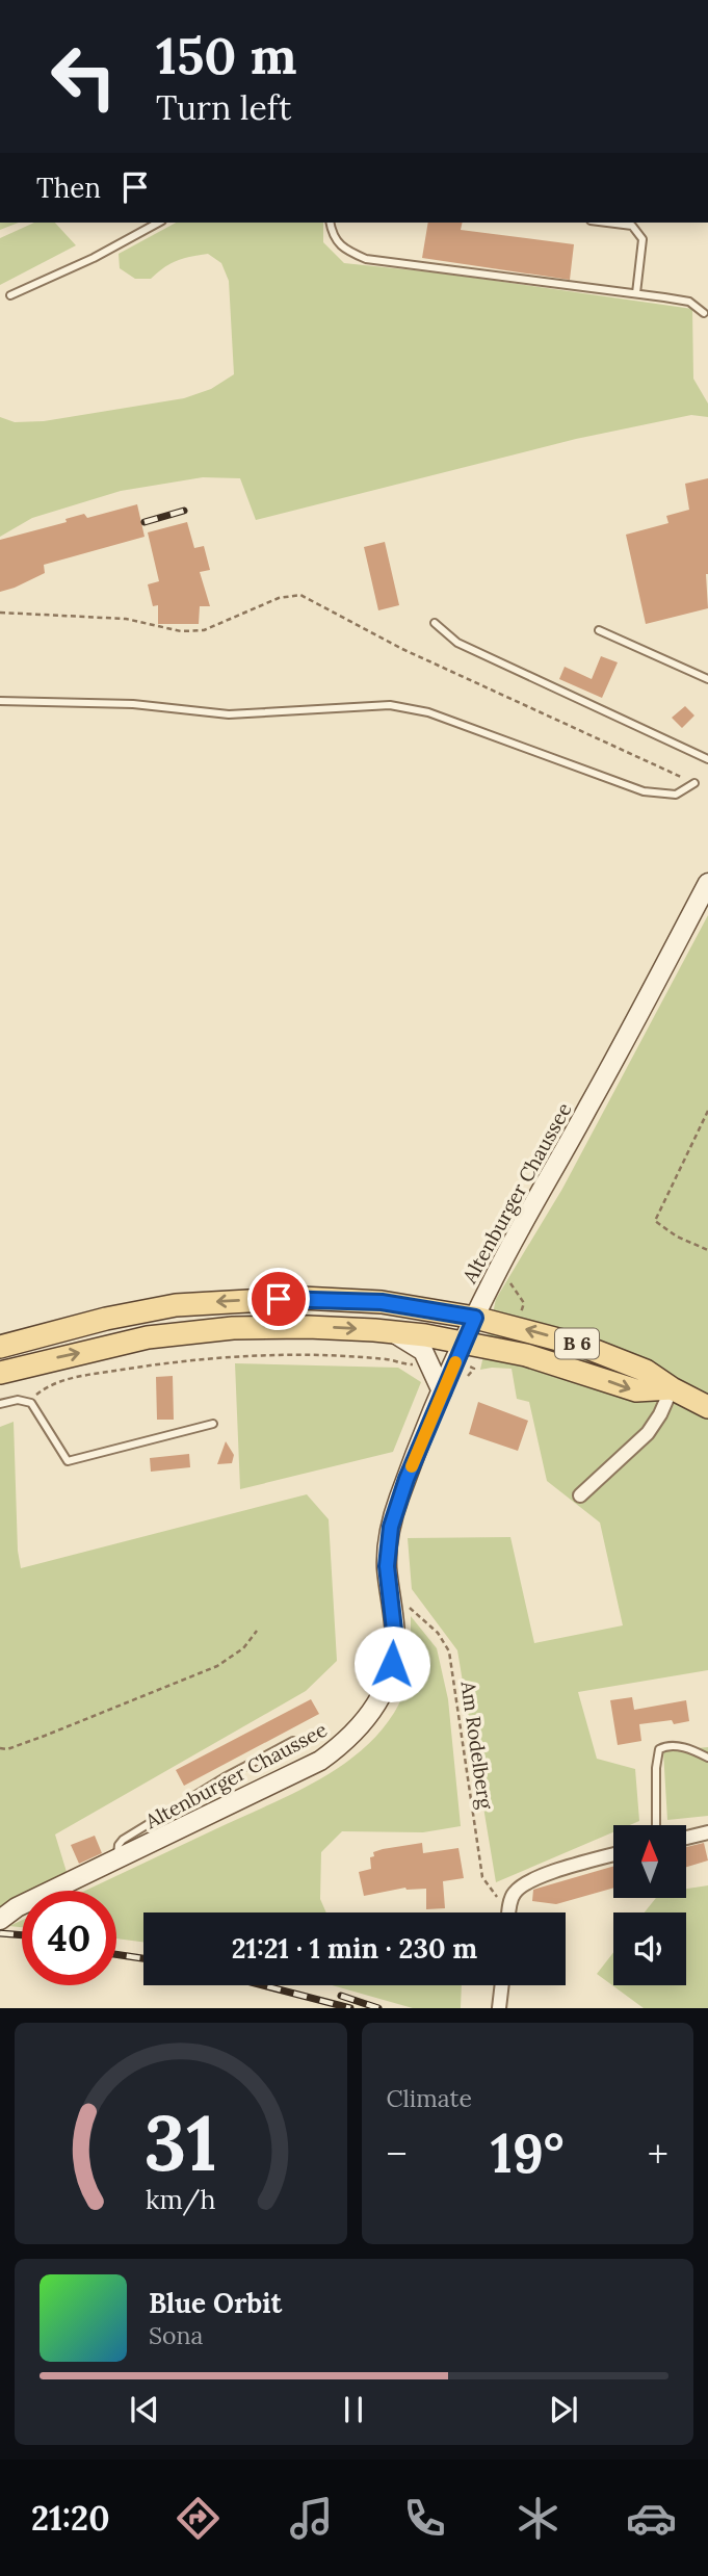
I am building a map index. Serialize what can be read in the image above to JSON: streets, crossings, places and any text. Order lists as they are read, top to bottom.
{
  "streets": {
    "main road": ["B 6"],
    "street": ["Altenburger Chaussee"],
    "path": ["Am Rodelberg"]
  },
  "crossings": [
    ["Altenburger Chaussee", "B 6"],
    ["Altenburger Chaussee", "Am Rodelberg"]
  ],
  "north": "top",
  "page": {
    "turn": ["150 m", "Turn left"],
    "then": "Then",
    "limit": "40",
    "trip": "21:21 · 1 min · 230 m",
    "tile": "Climate",
    "heat": ["−", "19°", "+"],
    "song": ["Blue Orbit", "Sona"],
    "tabs": "21:20",
    "gauge": ["31", "km/h"]
  }
}
